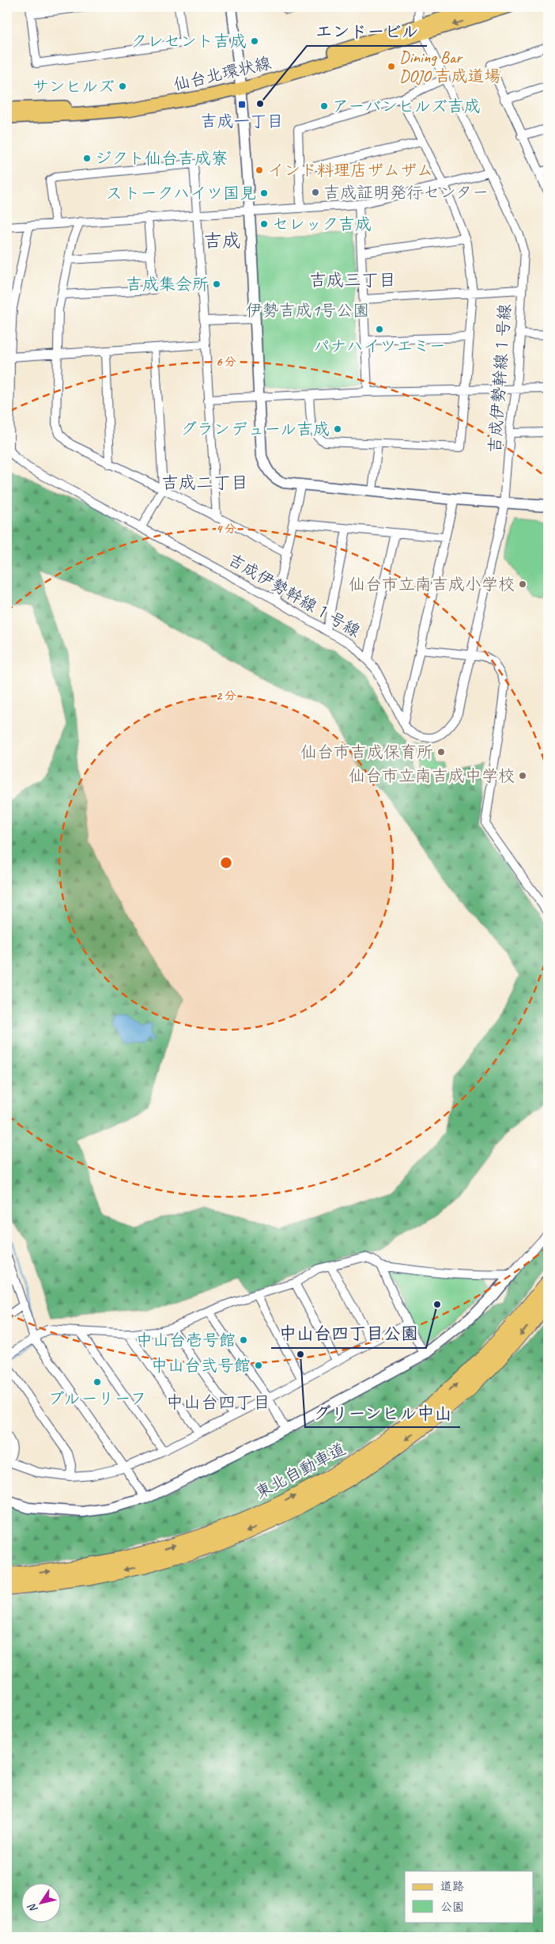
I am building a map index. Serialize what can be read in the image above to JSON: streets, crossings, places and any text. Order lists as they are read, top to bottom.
{
  "streets": {
    "highway": ["東北自動車道"],
    "main road": ["仙台北環状線"],
    "street": ["吉成伊勢幹線１号線"]
  },
  "crossings": [
    ["仙台北環状線", "吉成伊勢幹線１号線"]
  ],
  "districts": [
    "吉成",
    "吉成三丁目",
    "吉成二丁目",
    "中山台四丁目"
  ],
  "parks": ["伊勢吉成1号公園"],
  "places": {
    "other": [
      "クレセント吉成",
      "Dining Bar DOJO 吉成道場",
      "サンヒルズ",
      "エンドービル",
      "アーバンヒルズ吉成",
      "ジクト仙台吉成寮",
      "インド料理店ザムザム",
      "吉成証明発行センター",
      "ストークハイツ国見",
      "セレック吉成",
      "吉成集会所",
      "パナハイツエミー",
      "グランデュール吉成",
      "仙台市立南吉成小学校",
      "仙台市吉成保育所",
      "仙台市立南吉成中学校",
      "中山台四丁目公園",
      "中山台壱号館",
      "グリーンヒル中山",
      "中山台弐号館",
      "ブルーリーフ"
    ],
    "transit": ["吉成一丁目"]
  },
  "legend": ["道路", "公園"],
  "north": "bottom left",
  "rings": ["6 分", "4 分", "2 分"]
}
